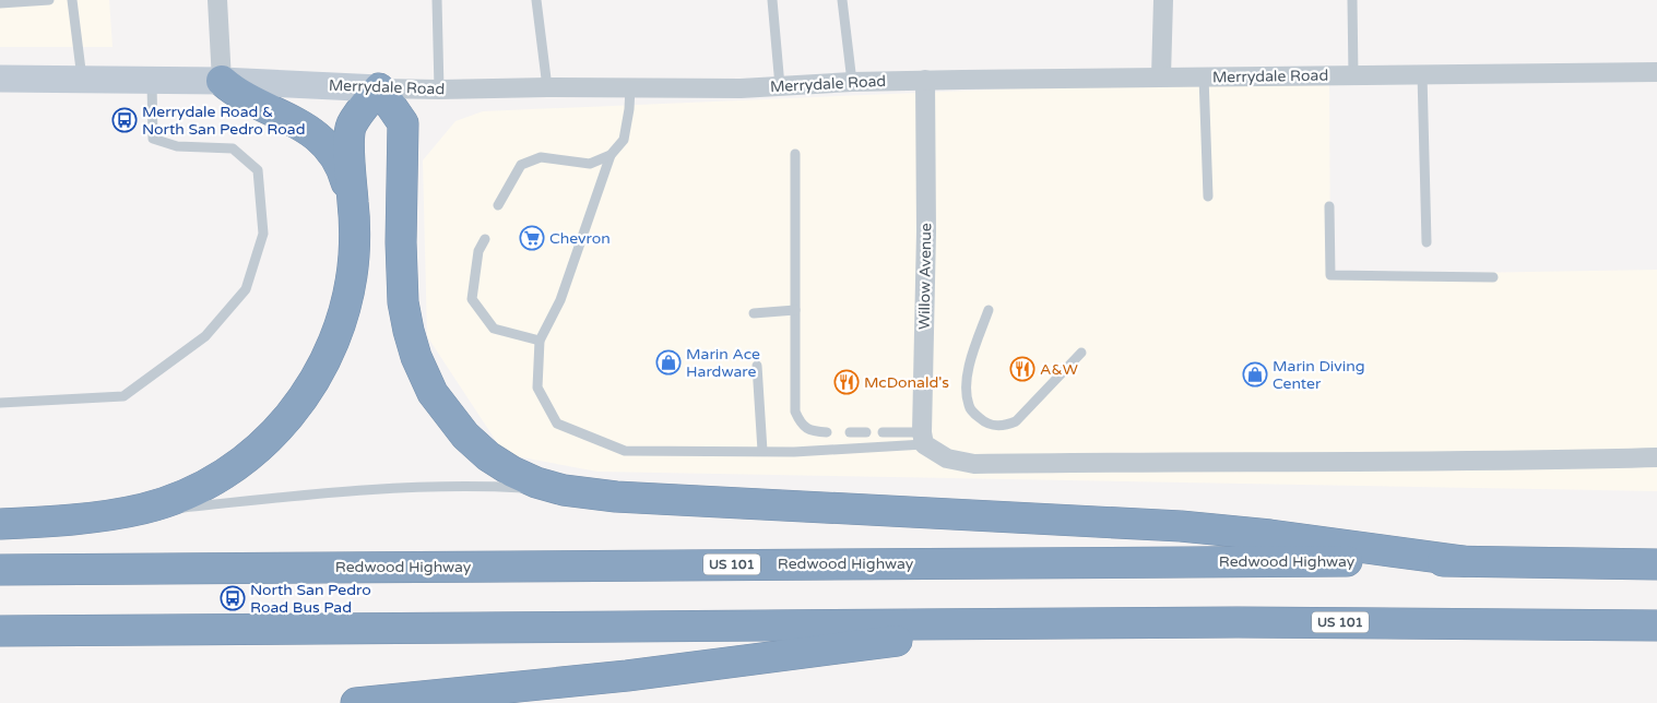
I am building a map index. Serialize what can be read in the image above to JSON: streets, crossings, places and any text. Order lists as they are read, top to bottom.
{
  "streets": {
    "highway": ["Redwood Highway", "US 101"],
    "main road": ["Merrydale Road"],
    "street": ["Willow Avenue"]
  },
  "crossings": [
    ["Merrydale Road", "Willow Avenue"]
  ],
  "places": {
    "bus stop": ["Merrydale Road & North San Pedro Road", "North San Pedro Road Bus Pad"],
    "supermarket": ["Chevron"],
    "shop": ["Marin Ace Hardware", "Marin Diving Center"],
    "restaurant": ["A&W", "McDonald's"]
  }
}
